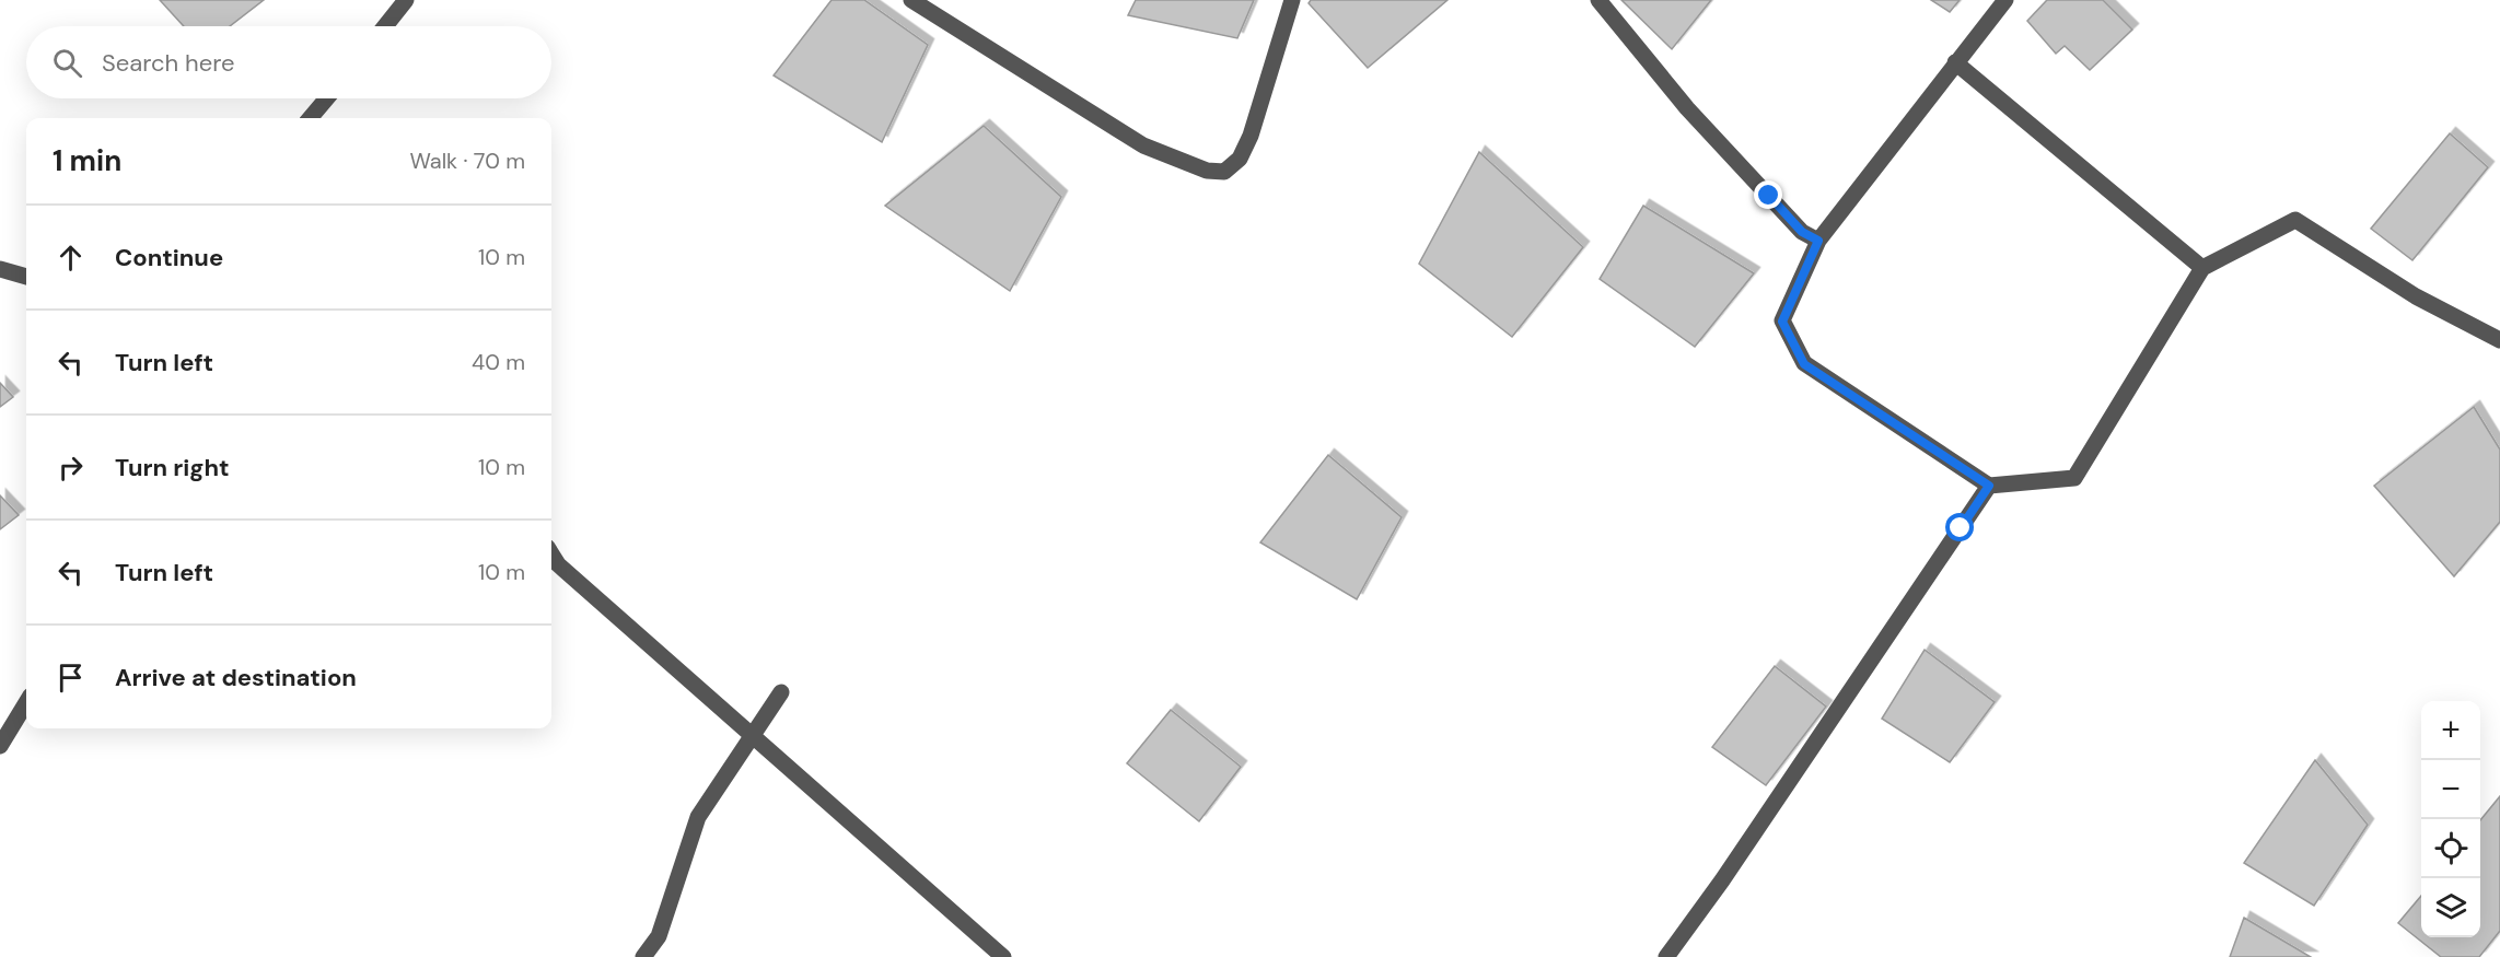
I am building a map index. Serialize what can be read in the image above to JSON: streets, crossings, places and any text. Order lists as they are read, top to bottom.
{
  "page": {
    "search": "Search here",
    "heading": ["1 min", "Walk · 70 m"],
    "list": [
      ["Continue", "10 m"],
      ["Turn left", "40 m"],
      ["Turn right", "10 m"],
      ["Turn left", "10 m"],
      "Arrive at destination"
    ],
    "map_buttons": ["+", "−"]
  }
}
